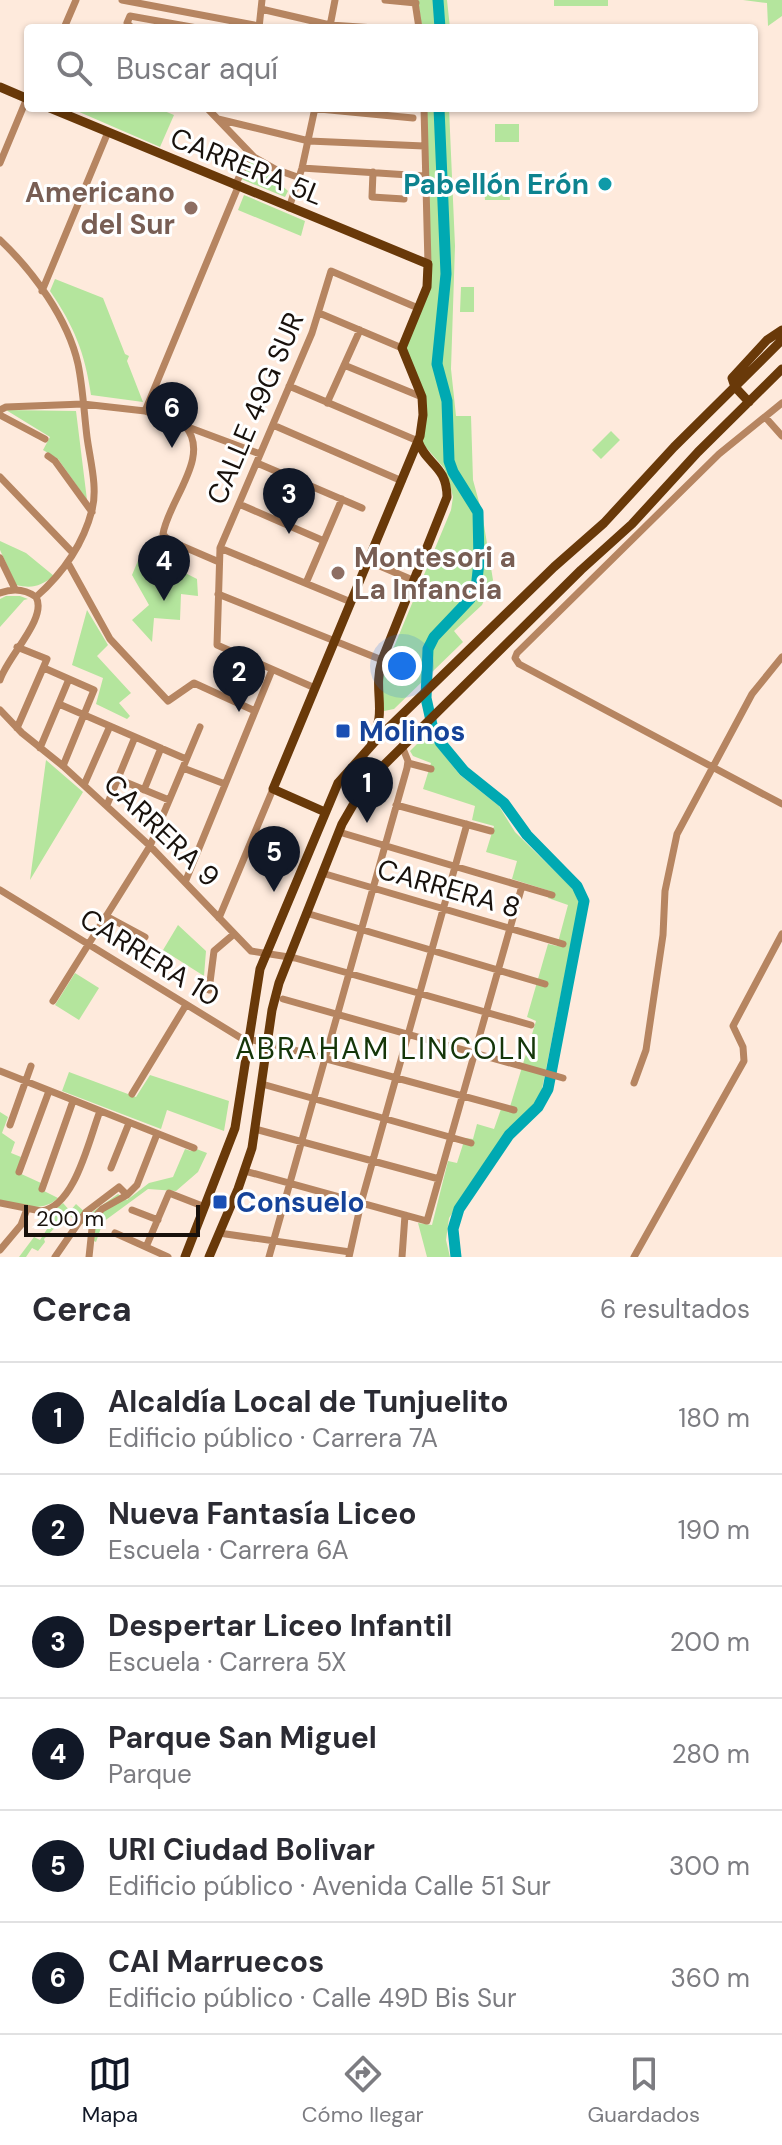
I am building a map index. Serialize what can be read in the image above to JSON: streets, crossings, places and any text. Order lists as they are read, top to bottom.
{
  "streets": {
    "main road": ["CARRERA 5L"],
    "street": [
      "CALLE 49G SUR",
      "CARRERA 9",
      "CARRERA 8",
      "CARRERA 10"
    ]
  },
  "districts": ["ABRAHAM LINCOLN"],
  "places": {
    "other": ["Pabellón Erón", "Americano del Sur", "Montesori a La Infancia"],
    "transit": ["Molinos", "Consuelo"]
  },
  "scale_bar": "200 m",
  "page": {
    "search": "Buscar aquí",
    "pins": [
      "6",
      "3",
      "4",
      "2",
      "1",
      "5"
    ],
    "scale": "200 m",
    "heading": ["Cerca", "6 resultados"],
    "list": [
      {
        "mark": "1",
        "name": "Alcaldía Local de Tunjuelito",
        "note": "Edificio público · Carrera 7A",
        "value": "180 m"
      },
      {
        "mark": "2",
        "name": "Nueva Fantasía Liceo",
        "note": "Escuela · Carrera 6A",
        "value": "190 m"
      },
      {
        "mark": "3",
        "name": "Despertar Liceo Infantil",
        "note": "Escuela · Carrera 5X",
        "value": "200 m"
      },
      {
        "mark": "4",
        "name": "Parque San Miguel",
        "note": "Parque",
        "value": "280 m"
      },
      {
        "mark": "5",
        "name": "URI Ciudad Bolivar",
        "note": "Edificio público · Avenida Calle 51 Sur",
        "value": "300 m"
      },
      {
        "mark": "6",
        "name": "CAI Marruecos",
        "note": "Edificio público · Calle 49D Bis Sur",
        "value": "360 m"
      }
    ],
    "nav": ["Mapa", "Cómo llegar", "Guardados"]
  }
}
